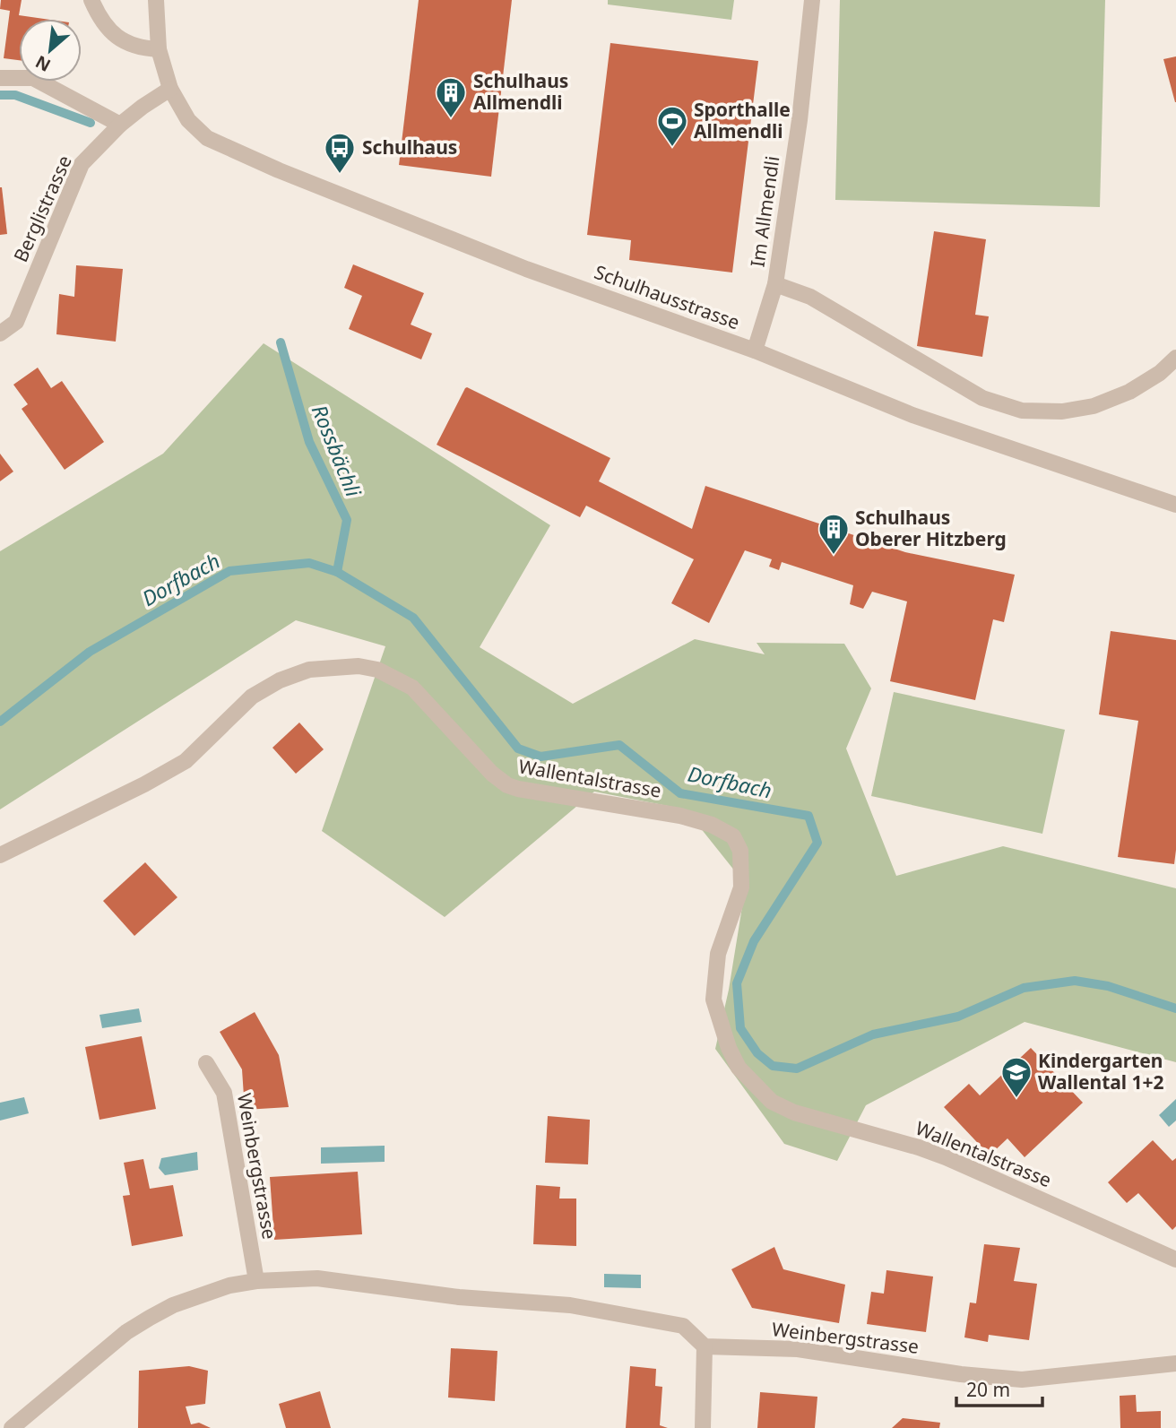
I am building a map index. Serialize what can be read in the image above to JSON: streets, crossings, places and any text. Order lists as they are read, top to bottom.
{
  "streets": {
    "street": [
      "Berglistrasse",
      "Im Allmendli",
      "Schulhausstrasse",
      "Wallentalstrasse",
      "Weinbergstrasse"
    ]
  },
  "crossings": [
    ["Berglistrasse", "Schulhausstrasse"],
    ["Im Allmendli", "Schulhausstrasse"]
  ],
  "water": ["Rossbächli", "Dorfbach"],
  "places": {
    "building": ["Schulhaus Allmendli", "Schulhaus Oberer Hitzberg"],
    "sports": ["Sporthalle Allmendli"],
    "bus stop": ["Schulhaus"],
    "school or university": ["Kindergarten Wallental 1+2"]
  },
  "scale_bar": "20 m",
  "north": "bottom left"
}
